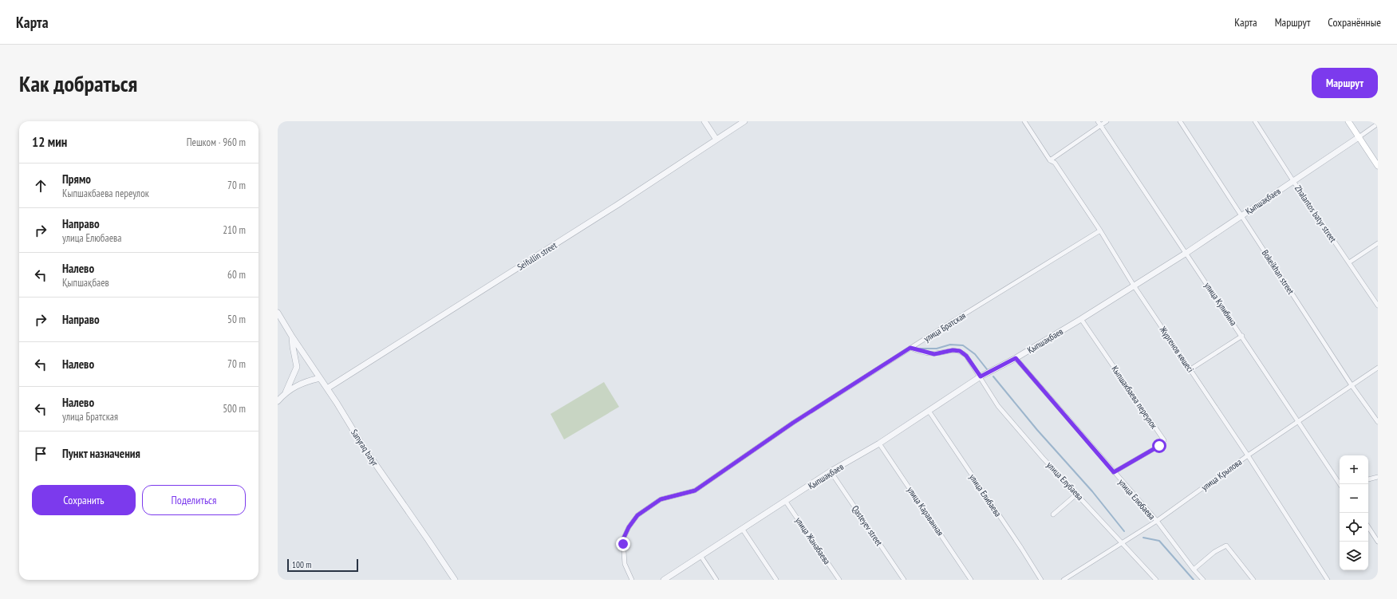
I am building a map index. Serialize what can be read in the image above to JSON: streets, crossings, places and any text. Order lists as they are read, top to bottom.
{
  "streets": {
    "street": [
      "Қыпшақбаев",
      "Zhalantos batyr street",
      "Seifullin street",
      "Bokeikhan street",
      "улица Кулибина",
      "улица Братская",
      "Жүргенов көшесі",
      "Кыпшакбаева переулок",
      "Sanyraq batyr",
      "улица Крылова",
      "улица Елубаева",
      "улица Елибаева",
      "улица Елюбаева",
      "улица Караванная",
      "Qasteyev street",
      "улица Жанабаева"
    ]
  },
  "crossings": [
    ["Қыпшақбаев", "Zhalantos batyr street"],
    ["Қыпшақбаев", "Bokeikhan street"],
    ["Қыпшақбаев", "улица Кулибина"],
    ["Қыпшақбаев", "Жүргенов көшесі"],
    ["Қыпшақбаев", "Кыпшакбаева переулок"],
    ["Қыпшақбаев", "улица Елубаева"],
    ["Қыпшақбаев", "улица Елибаева"],
    ["Қыпшақбаев", "улица Елюбаева"],
    ["Қыпшақбаев", "улица Караванная"],
    ["Қыпшақбаев", "Qasteyev street"],
    ["Қыпшақбаев", "улица Жанабаева"],
    ["Seifullin street", "Sanyraq batyr"],
    ["Bokeikhan street", "улица Крылова"],
    ["улица Кулибина", "улица Крылова"],
    ["улица Братская", "Жүргенов көшесі"],
    ["улица Братская", "улица Елубаева"],
    ["Жүргенов көшесі", "улица Крылова"],
    ["Кыпшакбаева переулок", "улица Елюбаева"],
    ["улица Крылова", "улица Елубаева"],
    ["улица Крылова", "улица Елюбаева"]
  ],
  "scale_bar": "100 m",
  "page": {
    "header": "Карта",
    "nav": ["Карта", "Маршрут", "Сохранённые"],
    "buttons": [
      "Маршрут",
      ["Сохранить", "Поделиться"]
    ],
    "title": "Как добраться",
    "heading": ["12 мин", "Пешком · 960 m"],
    "list": [
      ["Прямо", "Кыпшакбаева переулок", "70 m"],
      ["Направо", "улица Елюбаева", "210 m"],
      ["Налево", "Қыпшақбаев", "60 m"],
      ["Направо", "50 m"],
      ["Налево", "70 m"],
      ["Налево", "улица Братская", "500 m"],
      "Пункт назначения"
    ],
    "map_buttons": ["+", "−"],
    "scale": "100 m"
  }
}
